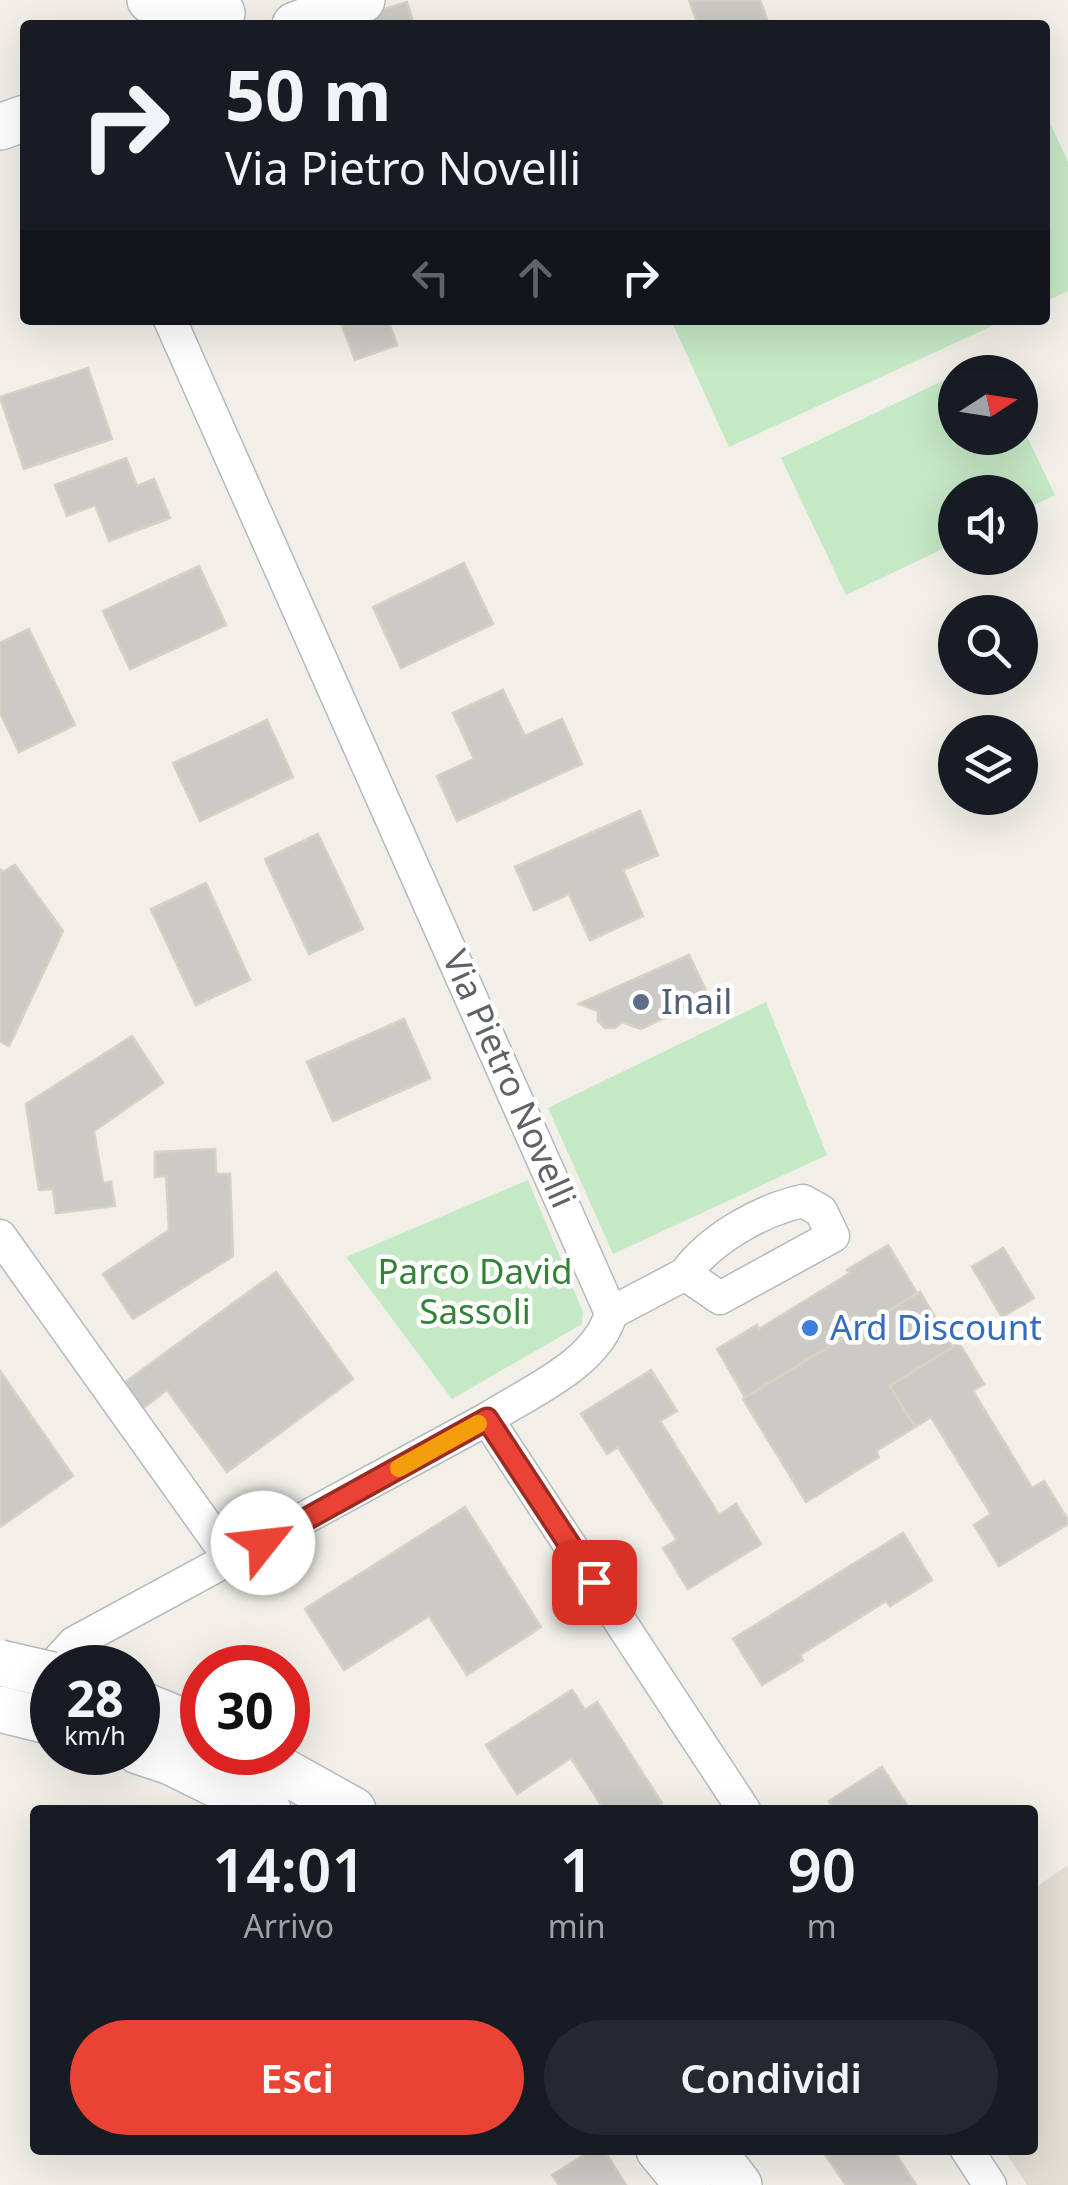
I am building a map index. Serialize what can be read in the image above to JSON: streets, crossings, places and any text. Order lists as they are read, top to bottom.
{
  "streets": {
    "street": ["Via Pietro Novelli"]
  },
  "parks": ["Parco David Sassoli"],
  "places": ["Inail", "Ard Discount"],
  "north": "right",
  "page": {
    "turn": ["50 m", "Via Pietro Novelli"],
    "speed": "28 km/h",
    "limit": "30",
    "eta": [
      "14:01",
      "Arrivo",
      "1",
      "min",
      "90",
      "m"
    ],
    "buttons": ["Esci", "Condividi"]
  }
}
